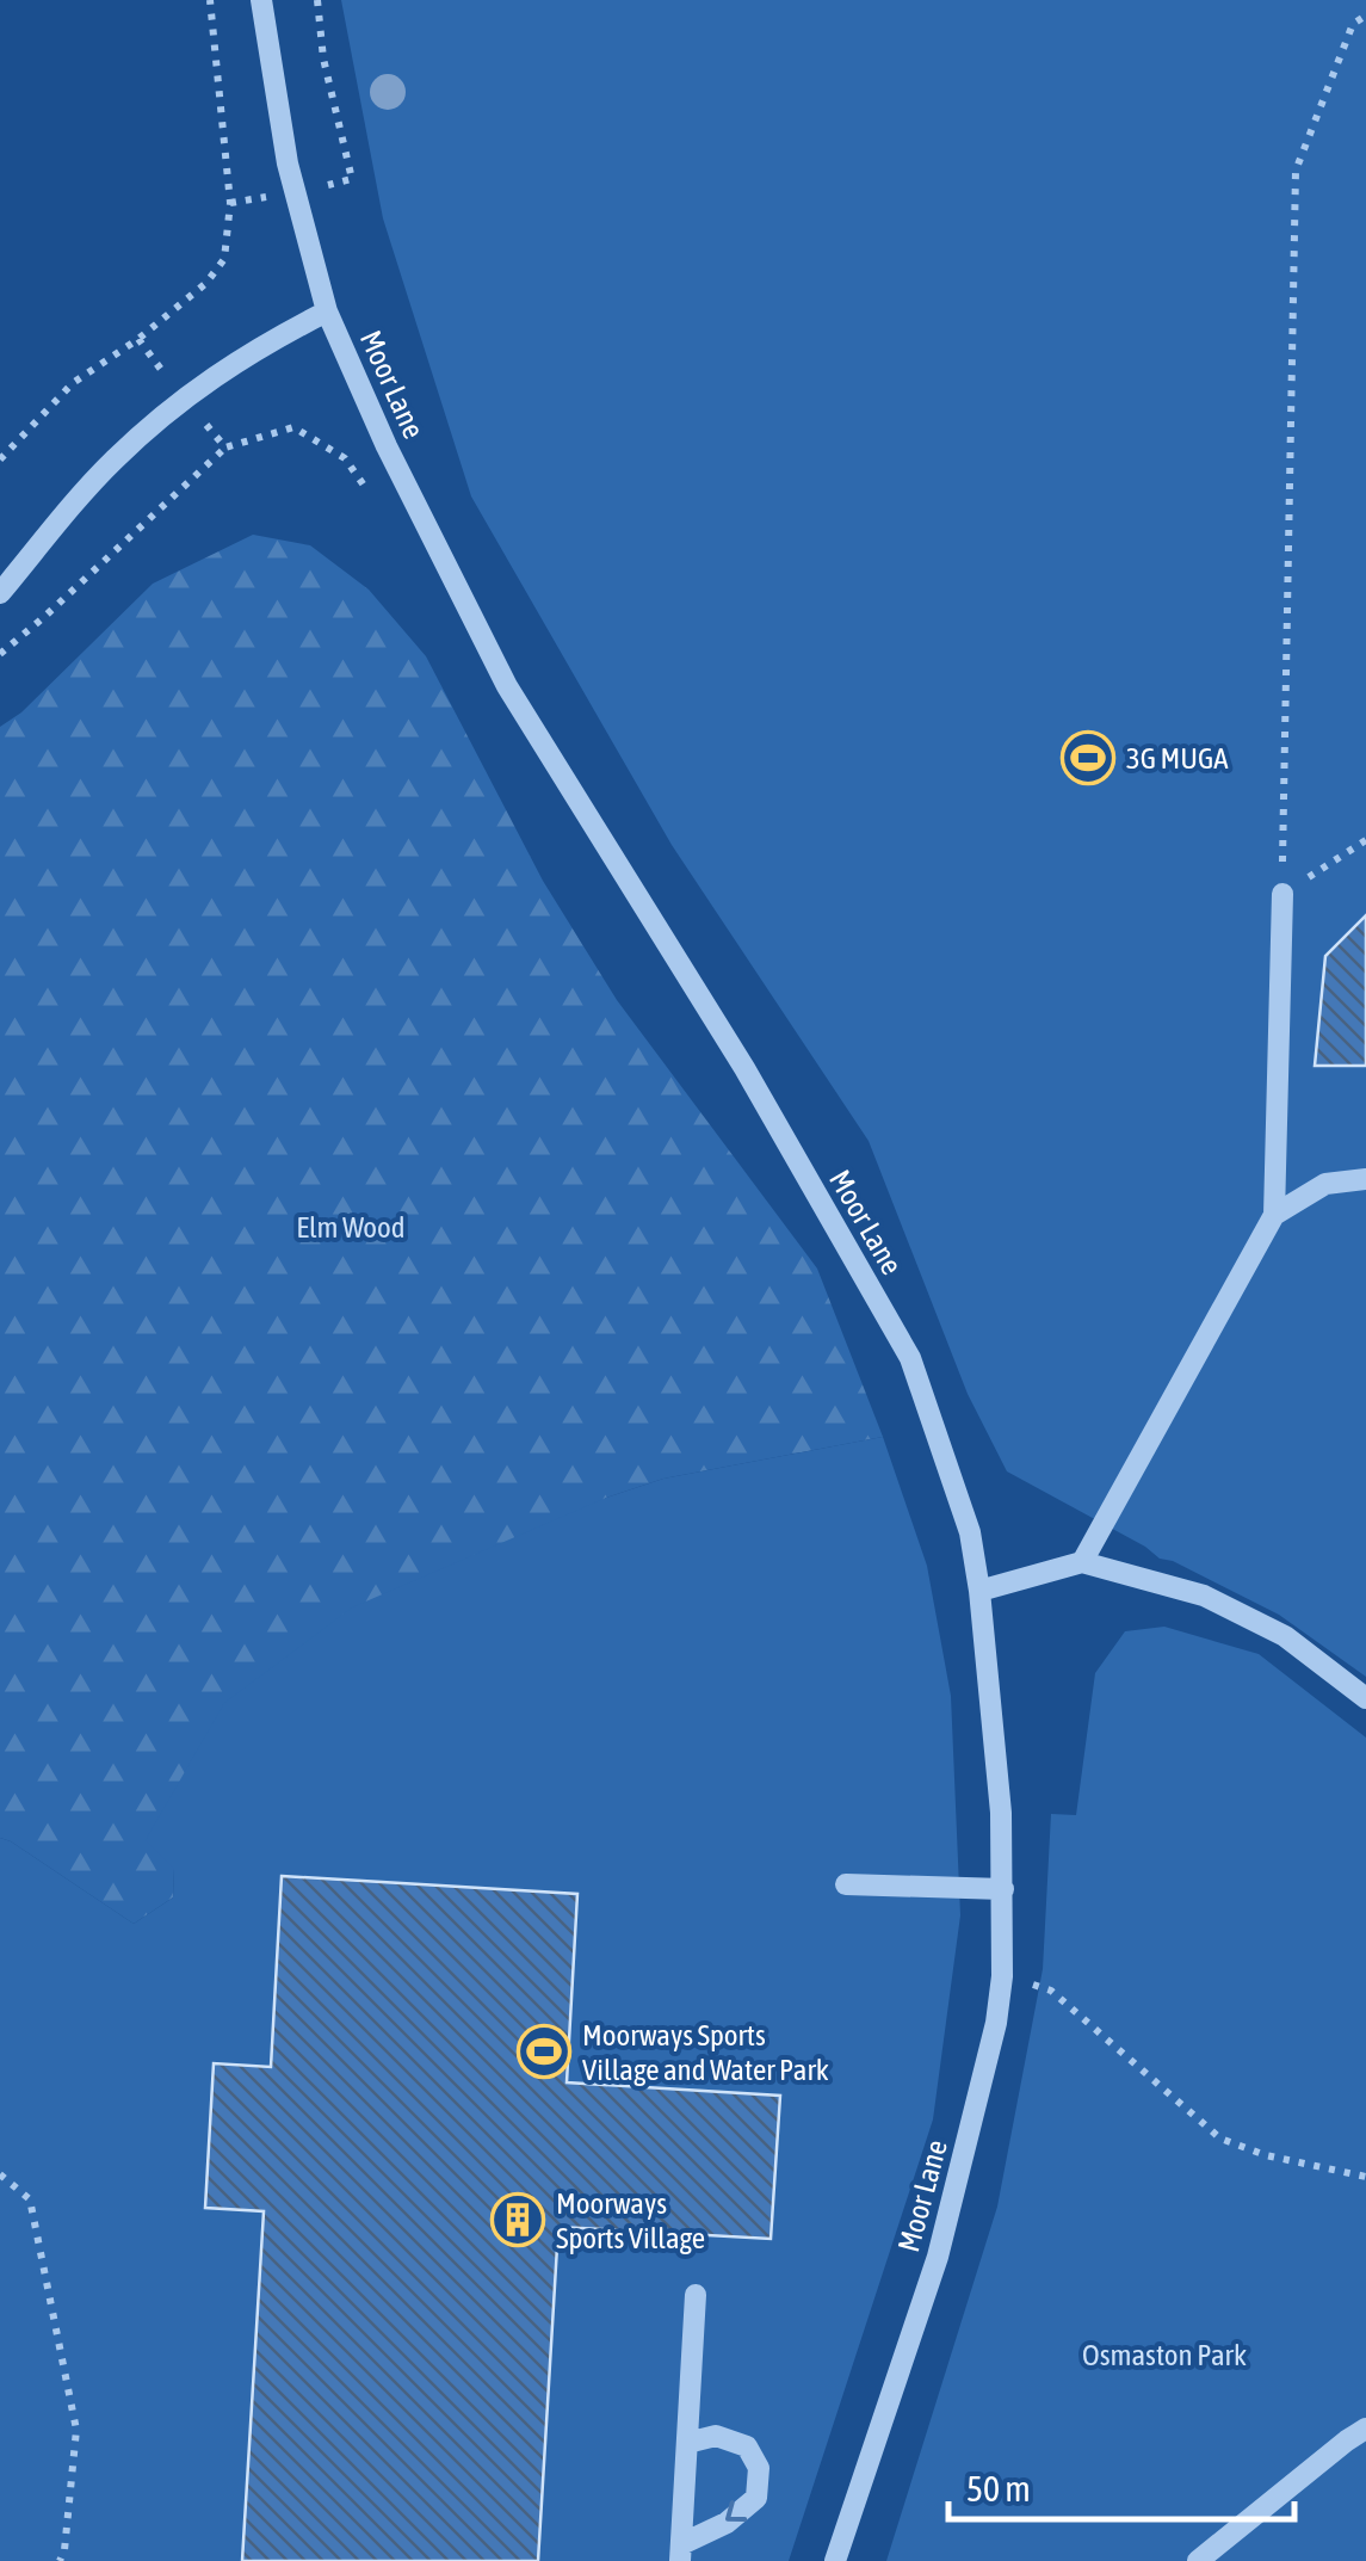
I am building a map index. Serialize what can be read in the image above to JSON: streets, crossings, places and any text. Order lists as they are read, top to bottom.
{
  "streets": {
    "street": ["Moor Lane"]
  },
  "parks": ["Elm Wood", "Osmaston Park"],
  "places": {
    "sports": ["3G MUGA", "Moorways Sports Village and Water Park"],
    "building": ["Moorways Sports Village"]
  },
  "scale_bar": "50 m"
}
